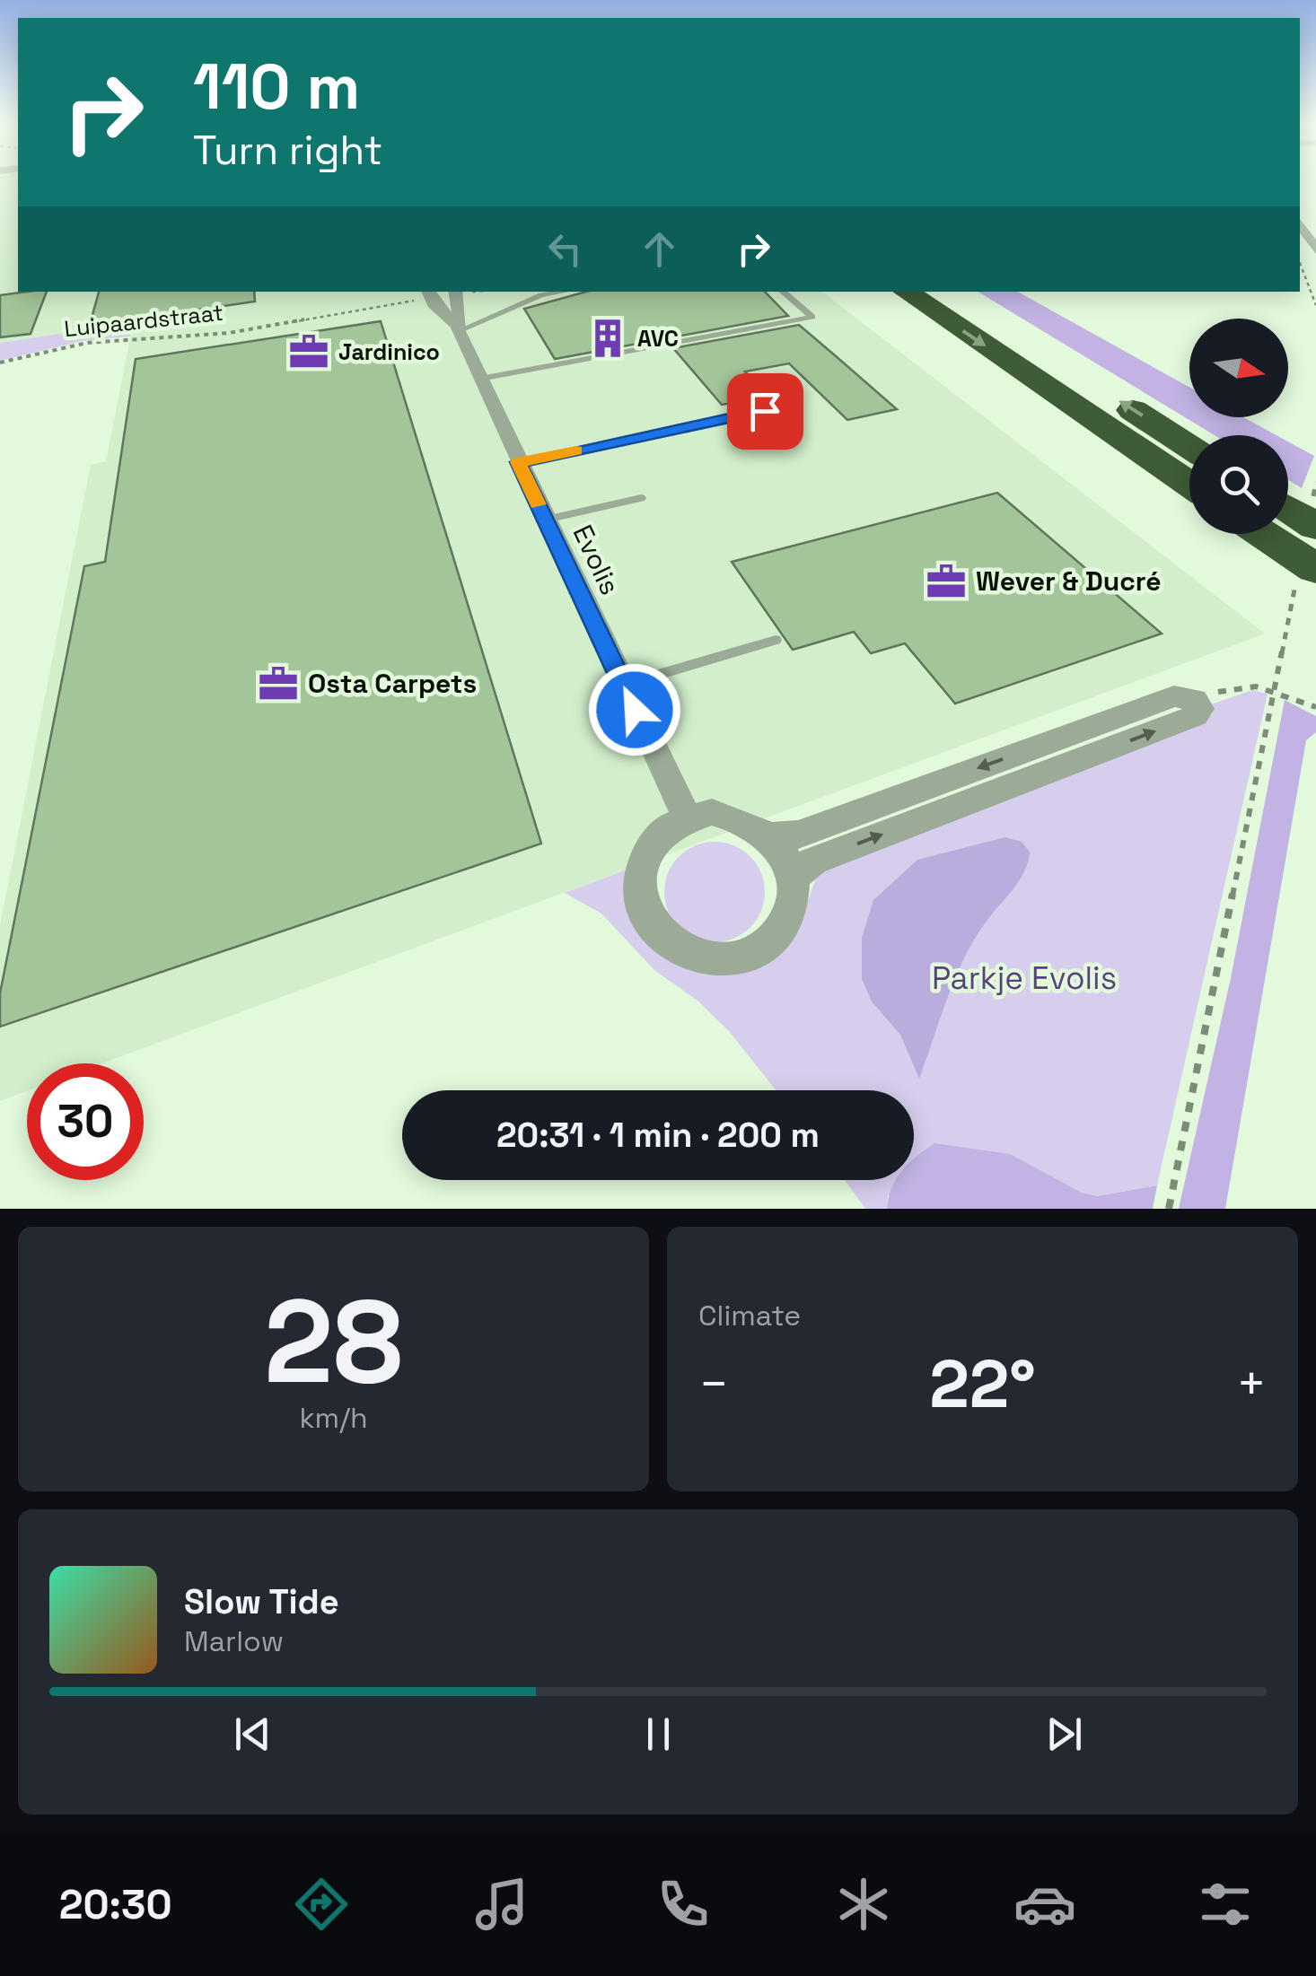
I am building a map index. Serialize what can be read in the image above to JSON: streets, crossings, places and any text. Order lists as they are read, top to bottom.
{
  "streets": {
    "street": ["Evolis"],
    "path": ["Luipaardstraat"]
  },
  "crossings": [
    ["Luipaardstraat", "Evolis"]
  ],
  "parks": ["Parkje Evolis"],
  "places": {
    "building": ["AVC"],
    "office": ["Jardinico", "Wever & Ducré", "Osta Carpets"]
  },
  "north": "right",
  "page": {
    "turn": ["110 m", "Turn right"],
    "limit": "30",
    "trip": "20:31 · 1 min · 200 m",
    "tile": [
      ["28", "km/h"],
      "Climate"
    ],
    "heat": ["−", "22°", "+"],
    "song": ["Slow Tide", "Marlow"],
    "tabs": "20:30"
  }
}
